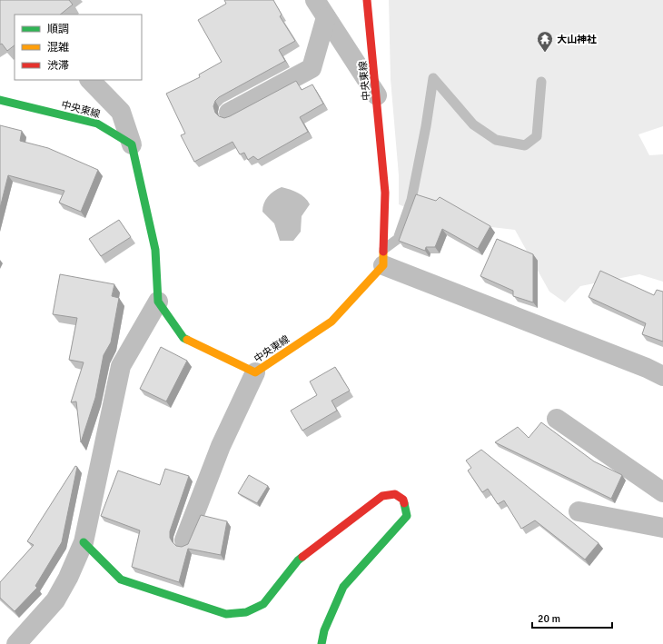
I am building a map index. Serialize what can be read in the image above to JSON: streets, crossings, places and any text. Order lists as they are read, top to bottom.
{
  "streets": {
    "main road": ["中央東線"]
  },
  "places": {
    "temple": ["大山神社"]
  },
  "legend": ["順調", "混雑", "渋滞"],
  "scale_bar": "20 m"
}
